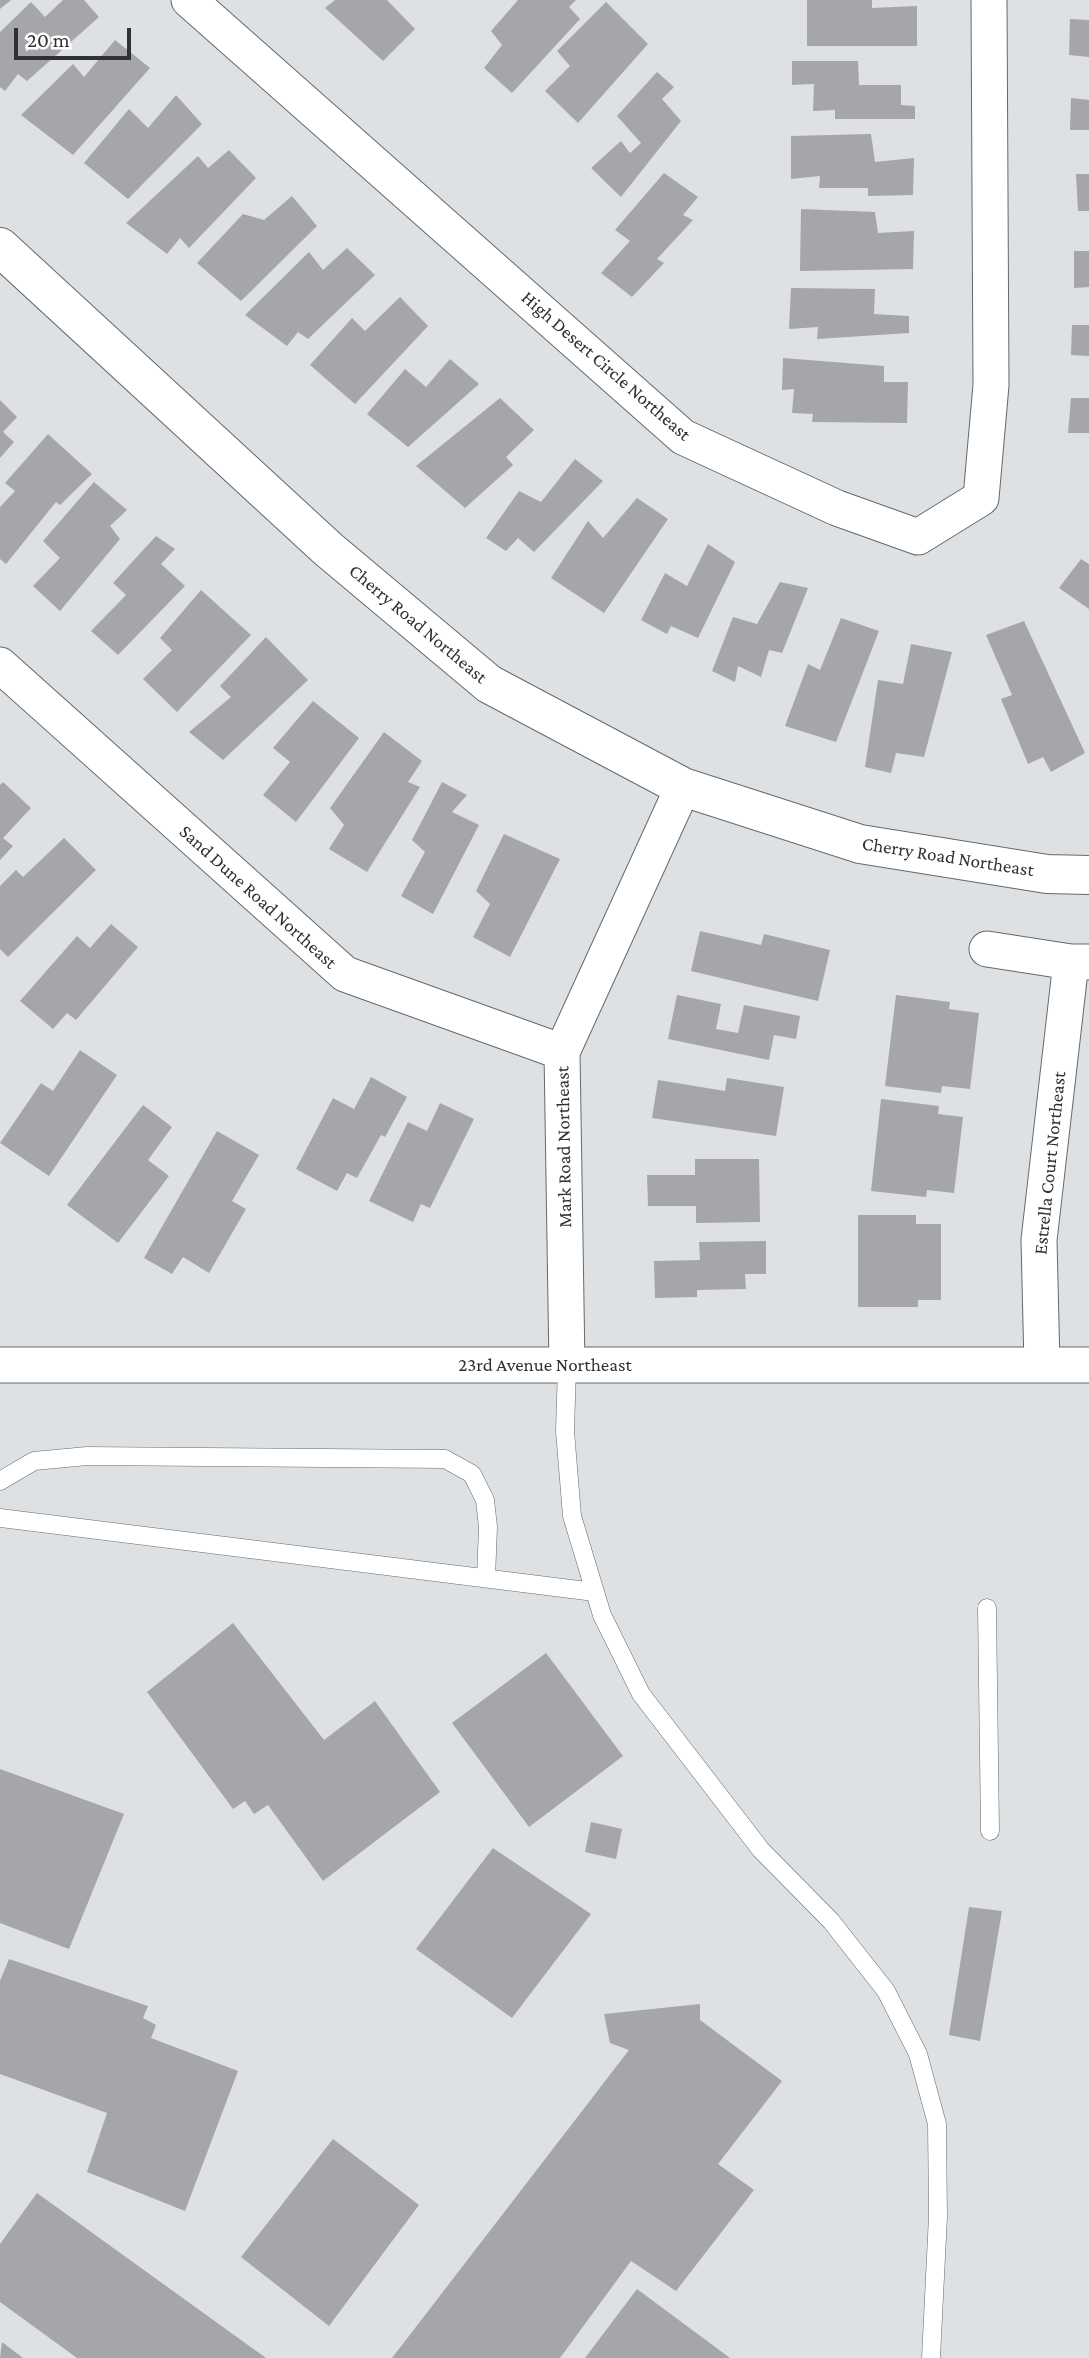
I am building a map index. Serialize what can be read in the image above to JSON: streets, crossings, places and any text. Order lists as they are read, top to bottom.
{
  "streets": {
    "street": [
      "High Desert Circle Northeast",
      "Cherry Road Northeast",
      "Sand Dune Road Northeast",
      "Mark Road Northeast",
      "Estrella Court Northeast",
      "23rd Avenue Northeast"
    ]
  },
  "crossings": [
    ["Cherry Road Northeast", "Mark Road Northeast"],
    ["Sand Dune Road Northeast", "Mark Road Northeast"],
    ["Mark Road Northeast", "23rd Avenue Northeast"],
    ["Estrella Court Northeast", "23rd Avenue Northeast"]
  ],
  "scale_bar": "20 m"
}
